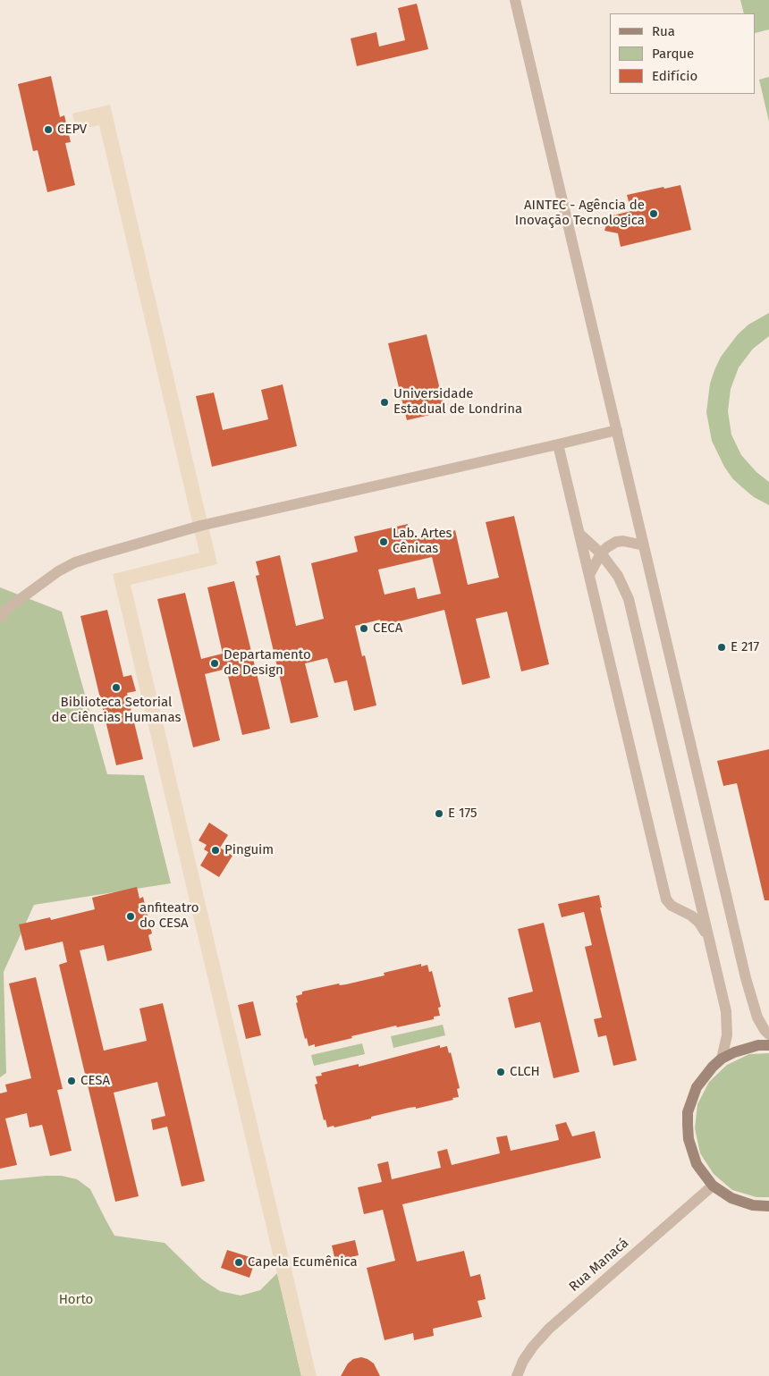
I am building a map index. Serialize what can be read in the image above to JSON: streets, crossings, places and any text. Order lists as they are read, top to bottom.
{
  "streets": {
    "street": ["Rua Manacá"]
  },
  "parks": ["Horto"],
  "places": [
    "CEPV",
    "AINTEC - Agência de Inovação Tecnologica",
    "Universidade Estadual de Londrina",
    "Lab. Artes Cênicas",
    "CECA",
    "E 217",
    "Departamento de Design",
    "Biblioteca Setorial de Ciências Humanas",
    "E 175",
    "Pinguim",
    "anfiteatro do CESA",
    "CLCH",
    "CESA",
    "Capela Ecumênica"
  ],
  "legend": ["Rua", "Parque", "Edifício"]
}
